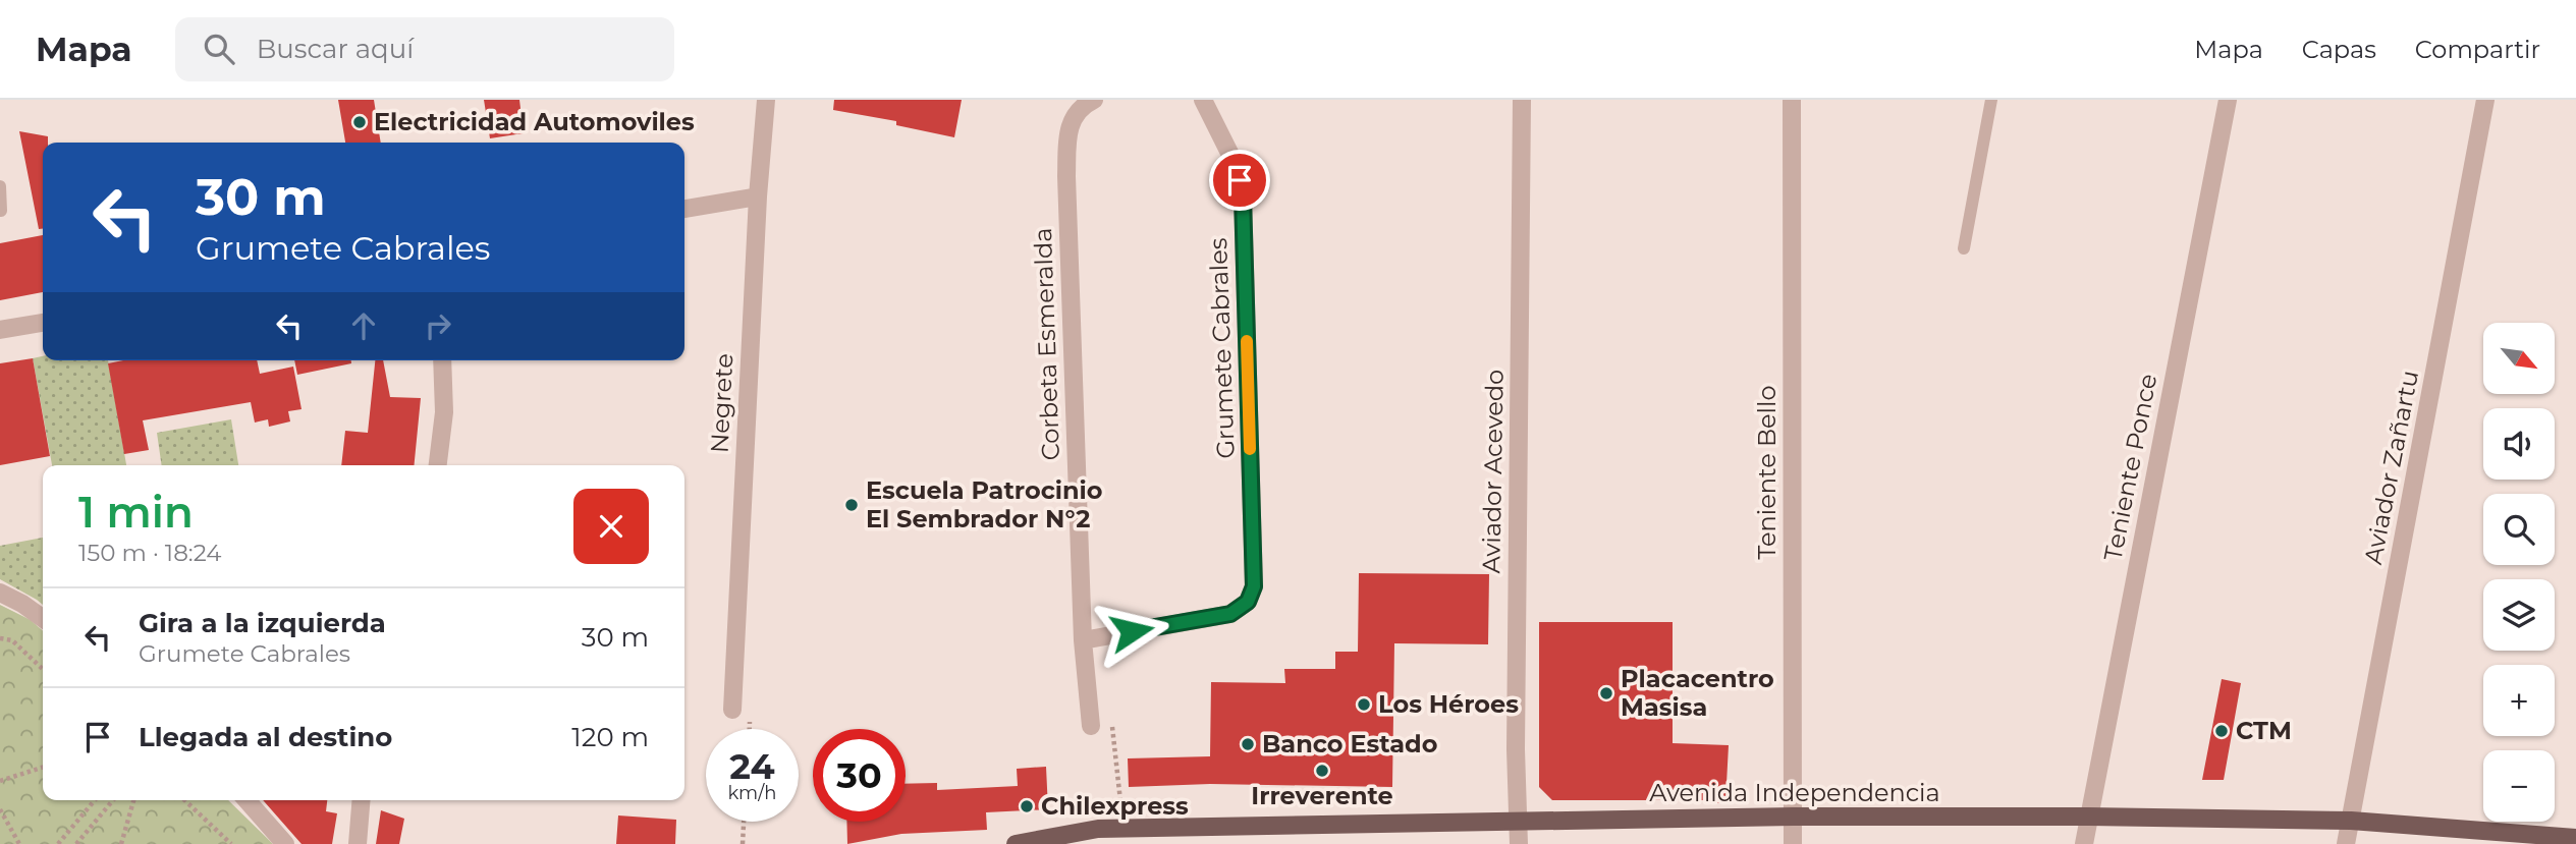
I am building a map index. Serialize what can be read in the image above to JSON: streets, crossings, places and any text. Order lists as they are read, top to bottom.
{
  "streets": {
    "main road": ["Avenida Independencia"],
    "street": [
      "Corbeta Esmeralda",
      "Grumete Cabrales",
      "Negrete",
      "Teniente Ponce",
      "Aviador Zañartu",
      "Aviador Acevedo",
      "Teniente Bello"
    ]
  },
  "crossings": [
    ["Corbeta Esmeralda", "Grumete Cabrales"],
    ["Teniente Ponce", "Avenida Independencia"],
    ["Aviador Zañartu", "Avenida Independencia"],
    ["Aviador Acevedo", "Avenida Independencia"],
    ["Teniente Bello", "Avenida Independencia"]
  ],
  "places": [
    "Electricidad Automoviles",
    "Escuela Patrocinio El Sembrador N°2",
    "Placacentro Masisa",
    "Los Héroes",
    "CTM",
    "Banco Estado",
    "Irreverente",
    "Chilexpress"
  ],
  "north": "bottom right",
  "page": {
    "header": "Mapa",
    "search": "Buscar aquí",
    "nav": ["Mapa", "Capas", "Compartir"],
    "turn": ["30 m", "Grumete Cabrales"],
    "map_buttons": ["+", "−"],
    "heading": ["1 min", "150 m · 18:24"],
    "list": [
      {
        "name": "Gira a la izquierda",
        "note": "Grumete Cabrales",
        "value": "30 m"
      },
      {
        "name": "Llegada al destino",
        "value": "120 m"
      }
    ],
    "speed": "24 km/h",
    "limit": "30"
  }
}
